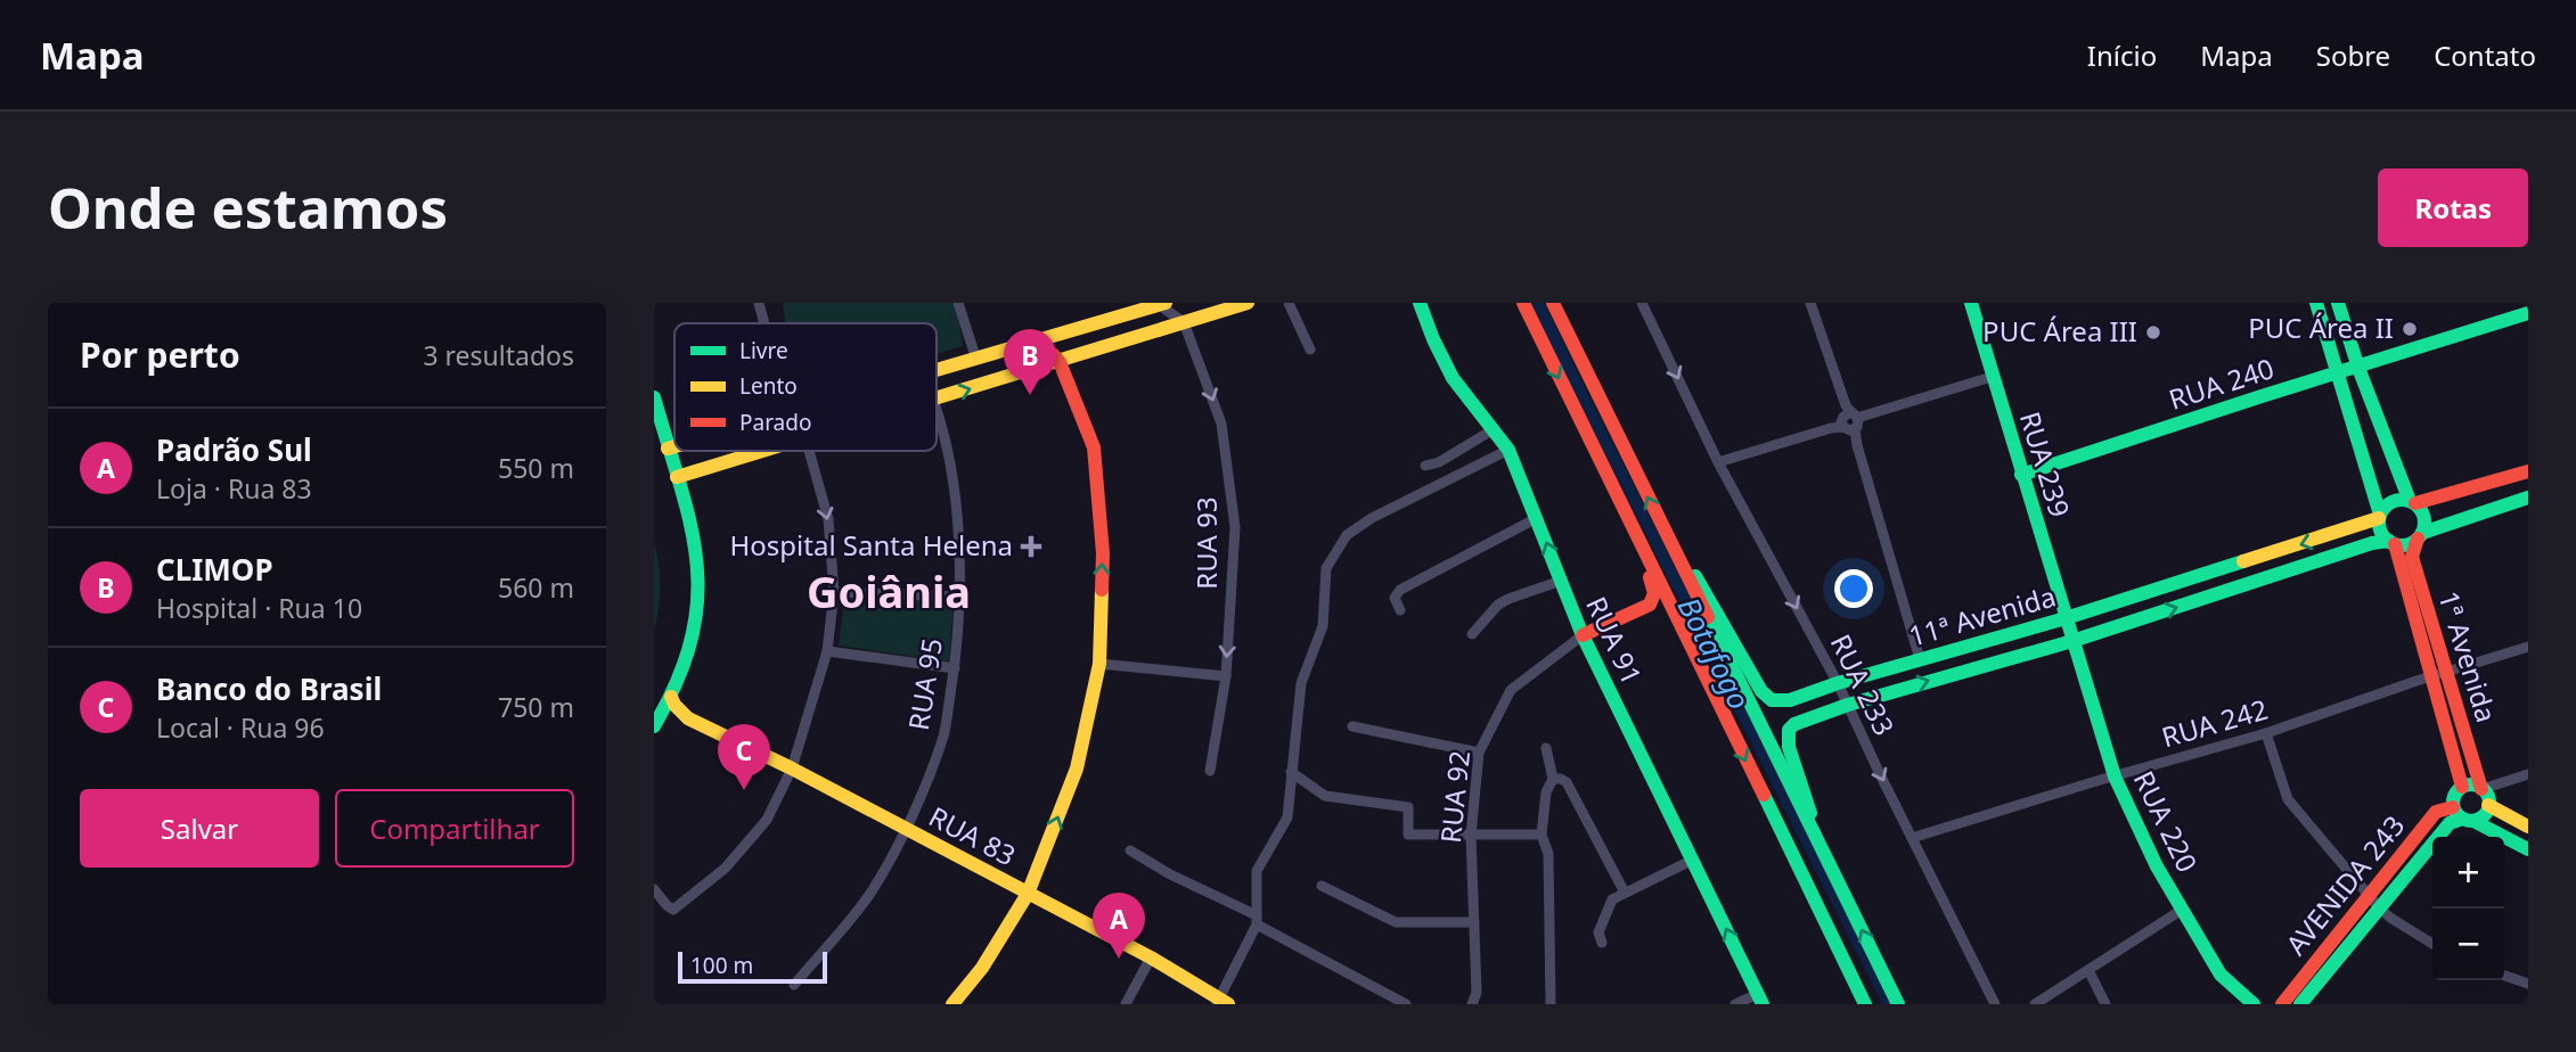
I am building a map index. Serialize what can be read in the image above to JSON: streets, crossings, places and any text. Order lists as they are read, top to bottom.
{
  "streets": {
    "main road": [
      "RUA 240",
      "RUA 239",
      "11ª Avenida",
      "RUA 91",
      "1ª Avenida",
      "RUA 220",
      "RUA 83",
      "AVENIDA 243"
    ],
    "street": [
      "RUA 93",
      "RUA 95",
      "RUA 233",
      "RUA 242",
      "RUA 92"
    ]
  },
  "crossings": [
    ["RUA 240", "RUA 239"],
    ["RUA 239", "11ª Avenida"],
    ["RUA 239", "RUA 220"],
    ["11ª Avenida", "1ª Avenida"],
    ["11ª Avenida", "RUA 233"],
    ["11ª Avenida", "RUA 220"],
    ["RUA 91", "RUA 92"],
    ["1ª Avenida", "RUA 242"],
    ["1ª Avenida", "AVENIDA 243"],
    ["RUA 95", "RUA 83"],
    ["RUA 233", "RUA 242"],
    ["RUA 242", "RUA 220"]
  ],
  "one_way": ["RUA 93", "RUA 233"],
  "districts": ["Goiânia"],
  "water": ["Botafogo"],
  "places": {
    "other": ["PUC Área II", "PUC Área III"],
    "health": ["Hospital Santa Helena"]
  },
  "legend": ["Livre", "Lento", "Parado"],
  "scale_bar": "100 m",
  "page": {
    "header": "Mapa",
    "nav": [
      "Início",
      "Mapa",
      "Sobre",
      "Contato"
    ],
    "buttons": [
      "Rotas",
      ["Salvar", "Compartilhar"]
    ],
    "title": "Onde estamos",
    "heading": ["Por perto", "3 resultados"],
    "pins": ["B", "C", "A"],
    "list": [
      {
        "mark": "A",
        "name": "Padrão Sul",
        "note": "Loja · Rua 83",
        "value": "550 m"
      },
      {
        "mark": "B",
        "name": "CLIMOP",
        "note": "Hospital · Rua 10",
        "value": "560 m"
      },
      {
        "mark": "C",
        "name": "Banco do Brasil",
        "note": "Local · Rua 96",
        "value": "750 m"
      }
    ],
    "map_buttons": ["+", "−"],
    "scale": "100 m"
  }
}
